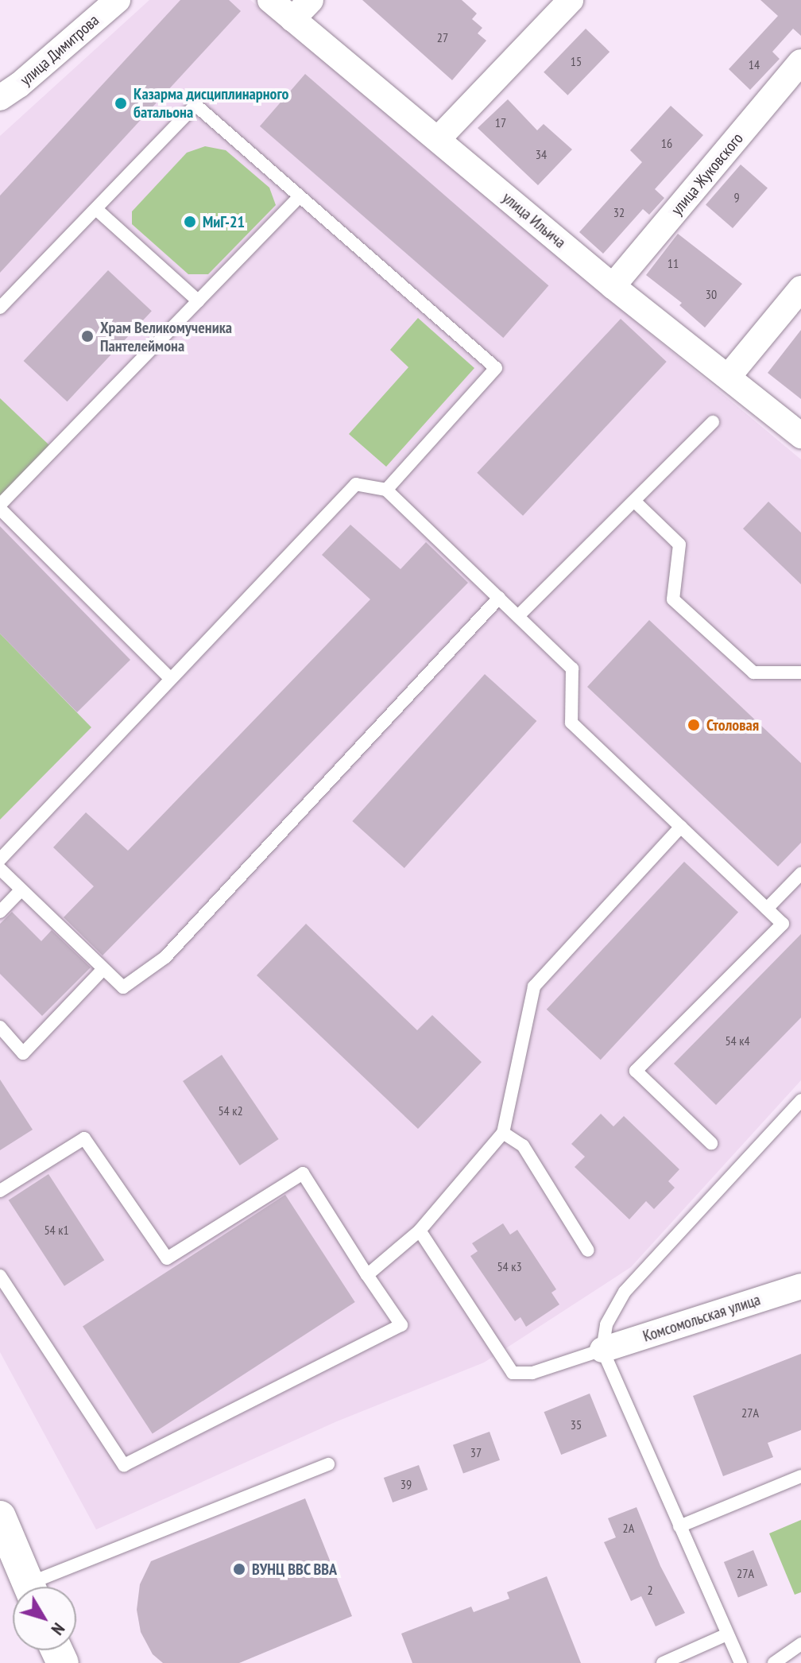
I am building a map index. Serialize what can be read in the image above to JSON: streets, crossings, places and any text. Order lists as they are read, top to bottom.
{
  "streets": {
    "street": [
      "улица Димитрова",
      "улица Жуковского",
      "улица Ильича",
      "Комсомольская улица"
    ]
  },
  "crossings": [
    ["улица Жуковского", "улица Ильича"]
  ],
  "places": [
    "Казарма дисциплинарного батальона",
    "МиГ-21",
    "Храм Великомученика Пантелеймона",
    "Столовая",
    "ВУНЦ ВВС ВВА"
  ],
  "house_numbers": [
    "27",
    "15",
    "14",
    "17",
    "16",
    "34",
    "9",
    "32",
    "11",
    "30",
    "54 к4",
    "54 к2",
    "54 к1",
    "54 к3",
    "27А",
    "35",
    "37",
    "39",
    "2А",
    "27А",
    "2"
  ],
  "north": "bottom right"
}
